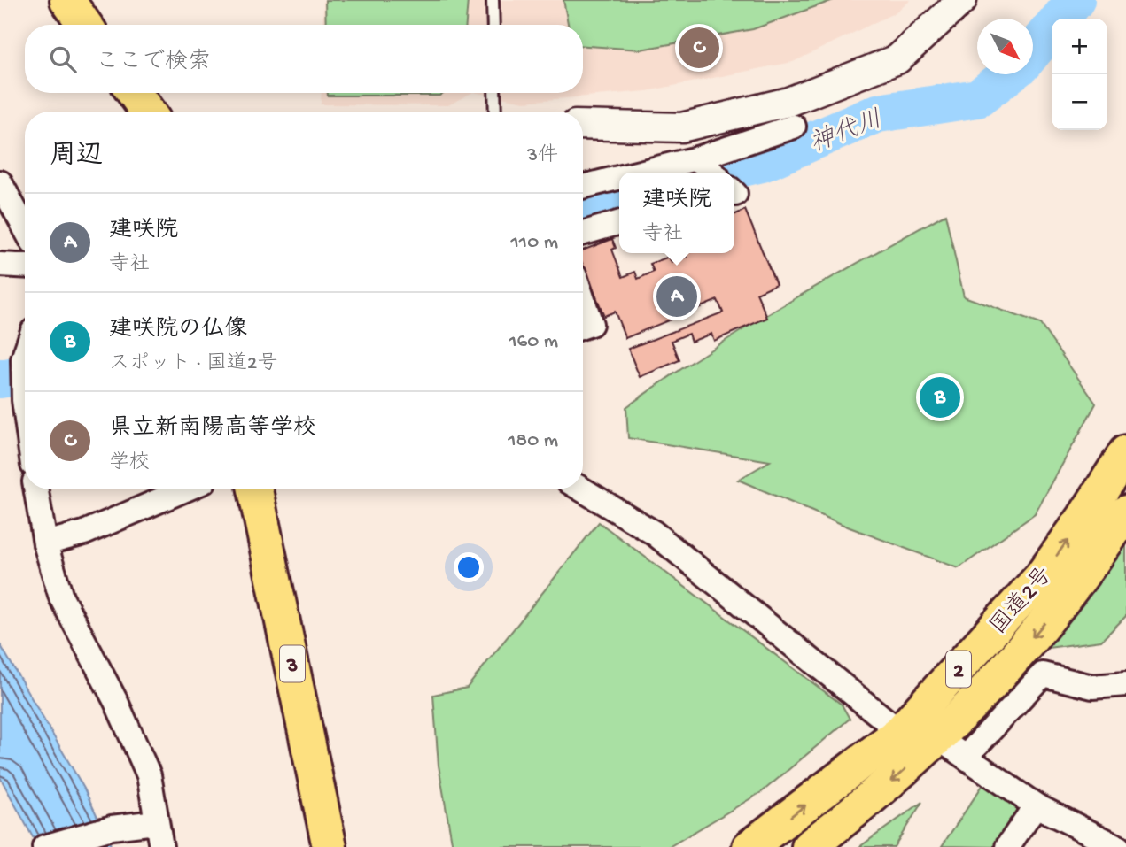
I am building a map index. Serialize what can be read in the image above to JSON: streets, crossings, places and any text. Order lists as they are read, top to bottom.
{
  "streets": {
    "main road": ["国道2号", "3", "2"]
  },
  "water": ["神代川"],
  "north": "bottom right",
  "page": {
    "map_buttons": ["+", "−"],
    "pins": ["C", "A", "B"],
    "search": "ここで検索",
    "heading": ["周辺", "3件"],
    "popup": ["建咲院", "寺社"],
    "list": [
      {
        "mark": "A",
        "name": "建咲院",
        "note": "寺社",
        "value": "110 m"
      },
      {
        "mark": "B",
        "name": "建咲院の仏像",
        "note": "スポット · 国道2号",
        "value": "160 m"
      },
      {
        "mark": "C",
        "name": "県立新南陽高等学校",
        "note": "学校",
        "value": "180 m"
      }
    ]
  }
}
